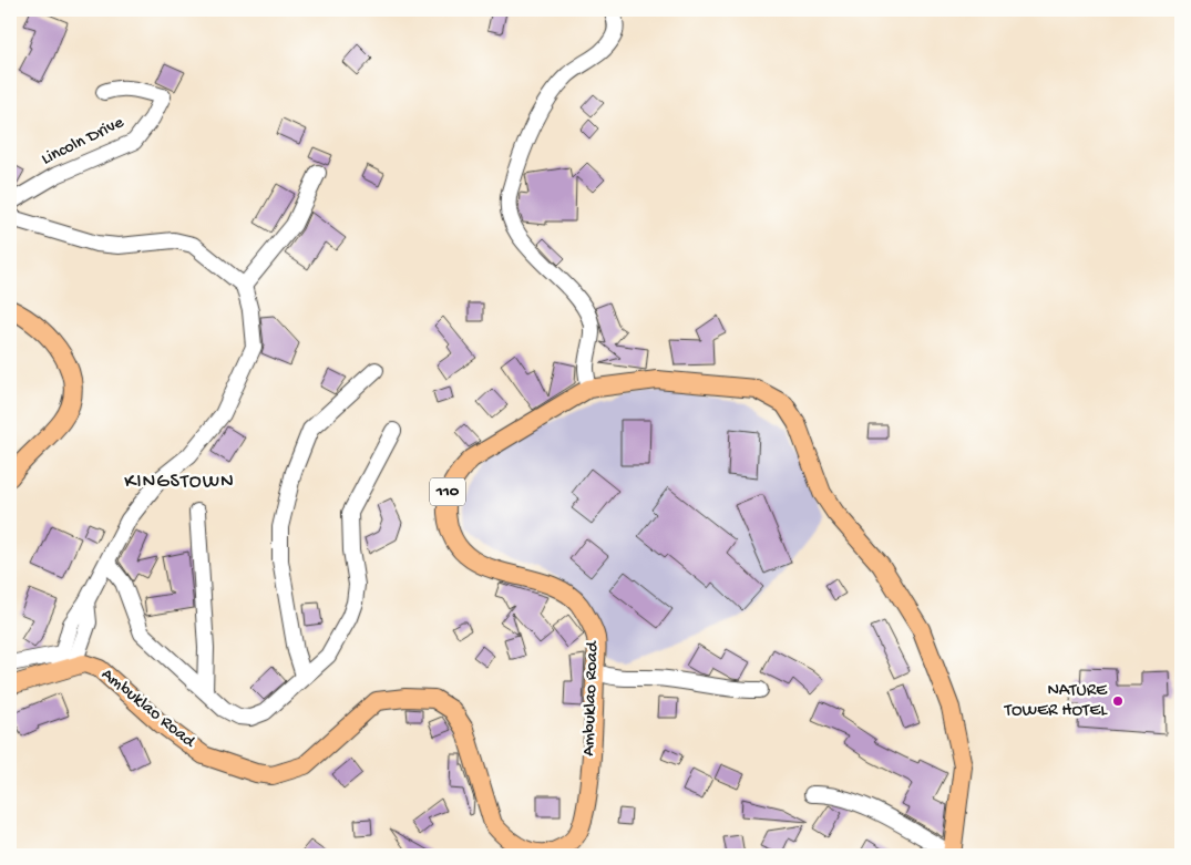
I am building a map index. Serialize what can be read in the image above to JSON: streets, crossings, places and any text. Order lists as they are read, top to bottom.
{
  "streets": {
    "main road": ["110", "Ambuklao Road"],
    "street": ["Lincoln Drive"]
  },
  "districts": ["KINGSTOWN"],
  "places": ["NATURE TOWER HOTEL"]
}
